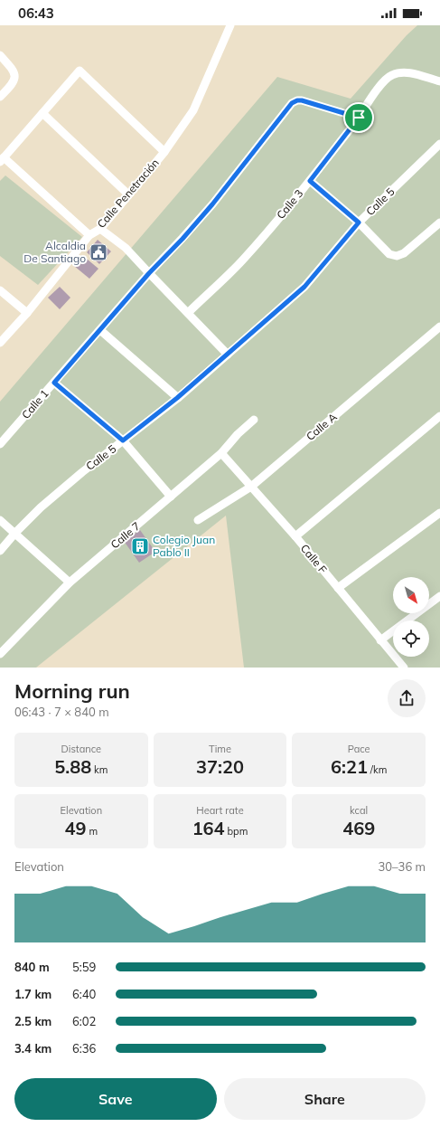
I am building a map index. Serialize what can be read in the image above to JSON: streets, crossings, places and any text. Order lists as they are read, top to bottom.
{
  "streets": {
    "street": [
      "Calle Penetración",
      "Calle 5",
      "Calle 3",
      "Calle 1",
      "Calle A",
      "Calle 7",
      "Calle F"
    ]
  },
  "crossings": [
    ["Calle 3", "Calle 1"],
    ["Calle A", "Calle F"],
    ["Calle 7", "Calle F"]
  ],
  "places": {
    "public building": ["Alcaldia De Santiago"],
    "building": ["Colegio Juan Pablo II"]
  },
  "north": "bottom right",
  "page": {
    "status": "06:43",
    "heading": ["Morning run", "06:43 · 7 × 840 m"],
    "stats": [
      ["Distance", "5.88 km"],
      ["Time", "37:20"],
      ["Pace", "6:21 /km"],
      ["Elevation", "49 m"],
      ["Heart rate", "164 bpm"],
      ["kcal", "469"]
    ],
    "chart": ["Elevation", "30–36 m"],
    "list": [
      {
        "name": "840 m",
        "note": "5:59"
      },
      {
        "name": "1.7 km",
        "note": "6:40"
      },
      {
        "name": "2.5 km",
        "note": "6:02"
      },
      {
        "name": "3.4 km",
        "note": "6:36"
      }
    ],
    "buttons": ["Save", "Share"]
  }
}
